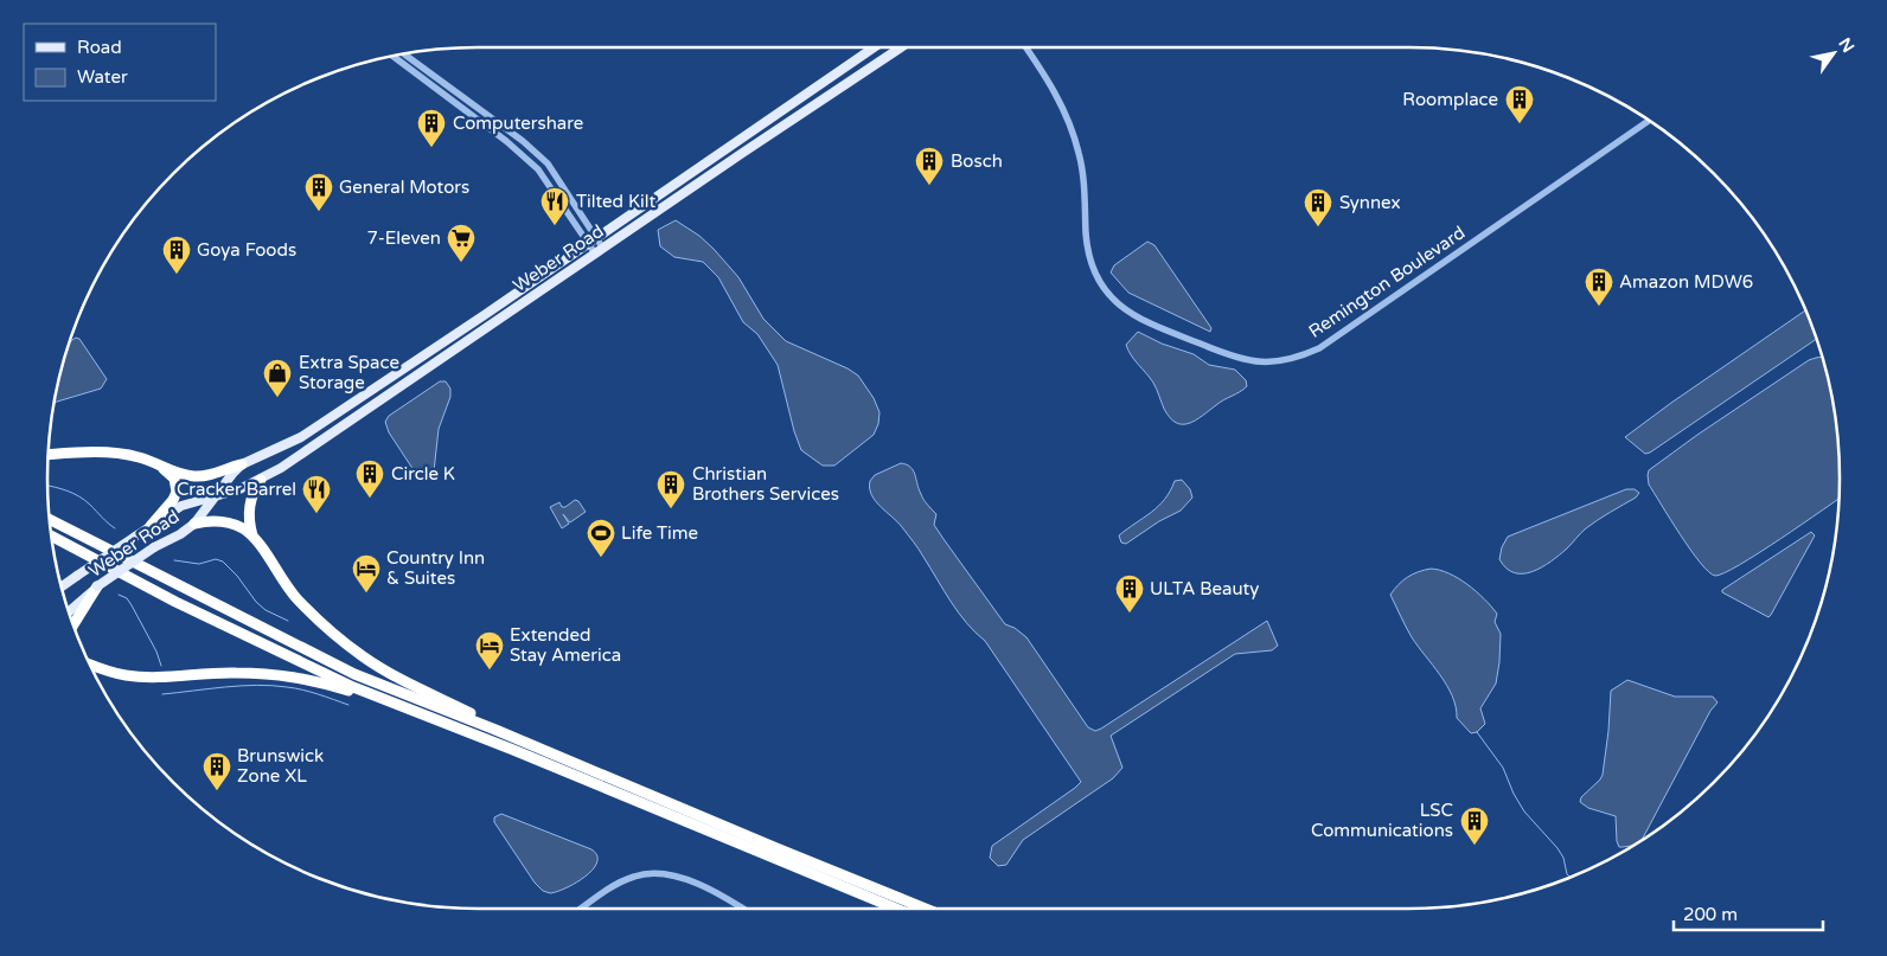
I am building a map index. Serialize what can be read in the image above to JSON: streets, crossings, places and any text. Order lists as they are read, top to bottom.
{
  "streets": {
    "main road": ["Weber Road"],
    "street": ["Remington Boulevard"]
  },
  "places": {
    "building": [
      "Roomplace",
      "Computershare",
      "Bosch",
      "General Motors",
      "Synnex",
      "Goya Foods",
      "Amazon MDW6",
      "Circle K",
      "Christian Brothers Services",
      "ULTA Beauty",
      "Brunswick Zone XL",
      "LSC Communications"
    ],
    "restaurant": ["Tilted Kilt", "Cracker Barrel"],
    "supermarket": ["7-Eleven"],
    "shop": ["Extra Space Storage"],
    "sports": ["Life Time"],
    "hotel": ["Country Inn & Suites", "Extended Stay America"]
  },
  "legend": ["Road", "Water"],
  "scale_bar": "200 m",
  "north": "top right"
}
